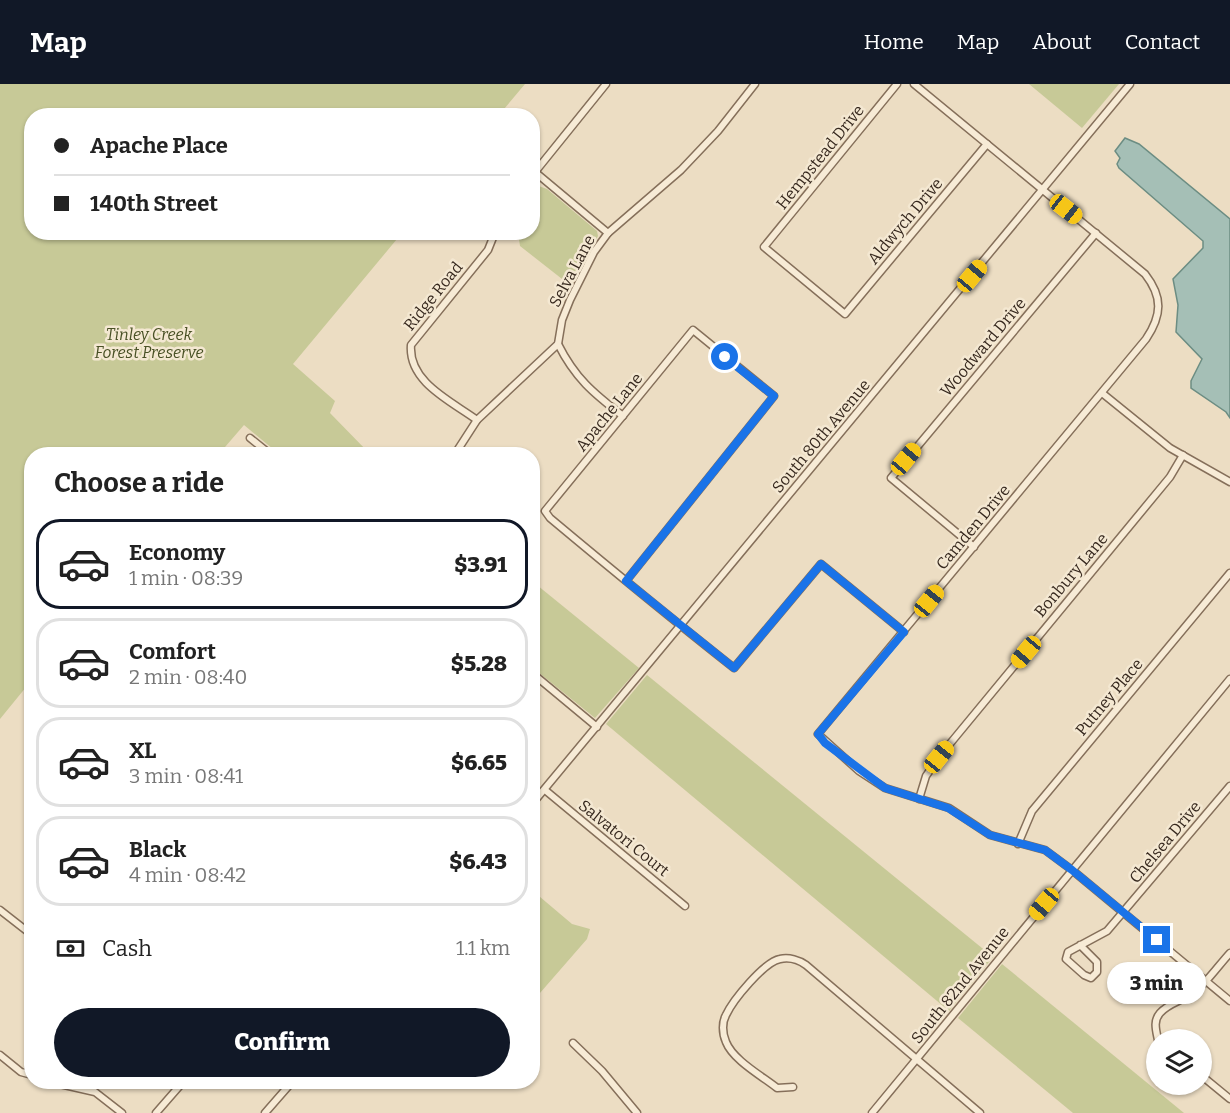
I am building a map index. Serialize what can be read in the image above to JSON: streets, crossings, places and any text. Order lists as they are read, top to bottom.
{
  "streets": {
    "street": [
      "Hempstead Drive",
      "Aldwych Drive",
      "Selva Lane",
      "Ridge Road",
      "Woodward Drive",
      "Apache Lane",
      "South 80th Avenue",
      "Camden Drive",
      "Bonbury Lane",
      "Putney Place",
      "Salvatori Court",
      "Chelsea Drive",
      "South 82nd Avenue"
    ]
  },
  "crossings": [
    ["Hempstead Drive", "Aldwych Drive"],
    ["Aldwych Drive", "Camden Drive"],
    ["Woodward Drive", "Camden Drive"],
    ["South 80th Avenue", "Camden Drive"],
    ["South 80th Avenue", "Salvatori Court"],
    ["Camden Drive", "Bonbury Lane"]
  ],
  "parks": ["Tinley Creek Forest Preserve"],
  "page": {
    "header": "Map",
    "nav": [
      "Home",
      "Map",
      "About",
      "Contact"
    ],
    "banner": ["Apache Place", "140th Street"],
    "heading": "Choose a ride",
    "list": [
      {
        "name": "Economy",
        "note": "1 min · 08:39",
        "value": "$3.91"
      },
      {
        "name": "Comfort",
        "note": "2 min · 08:40",
        "value": "$5.28"
      },
      {
        "name": "XL",
        "note": "3 min · 08:41",
        "value": "$6.65"
      },
      {
        "name": "Black",
        "note": "4 min · 08:42",
        "value": "$6.43"
      }
    ],
    "pay": ["Cash", "1.1 km"],
    "bubble": "3 min",
    "buttons": "Confirm"
  }
}
